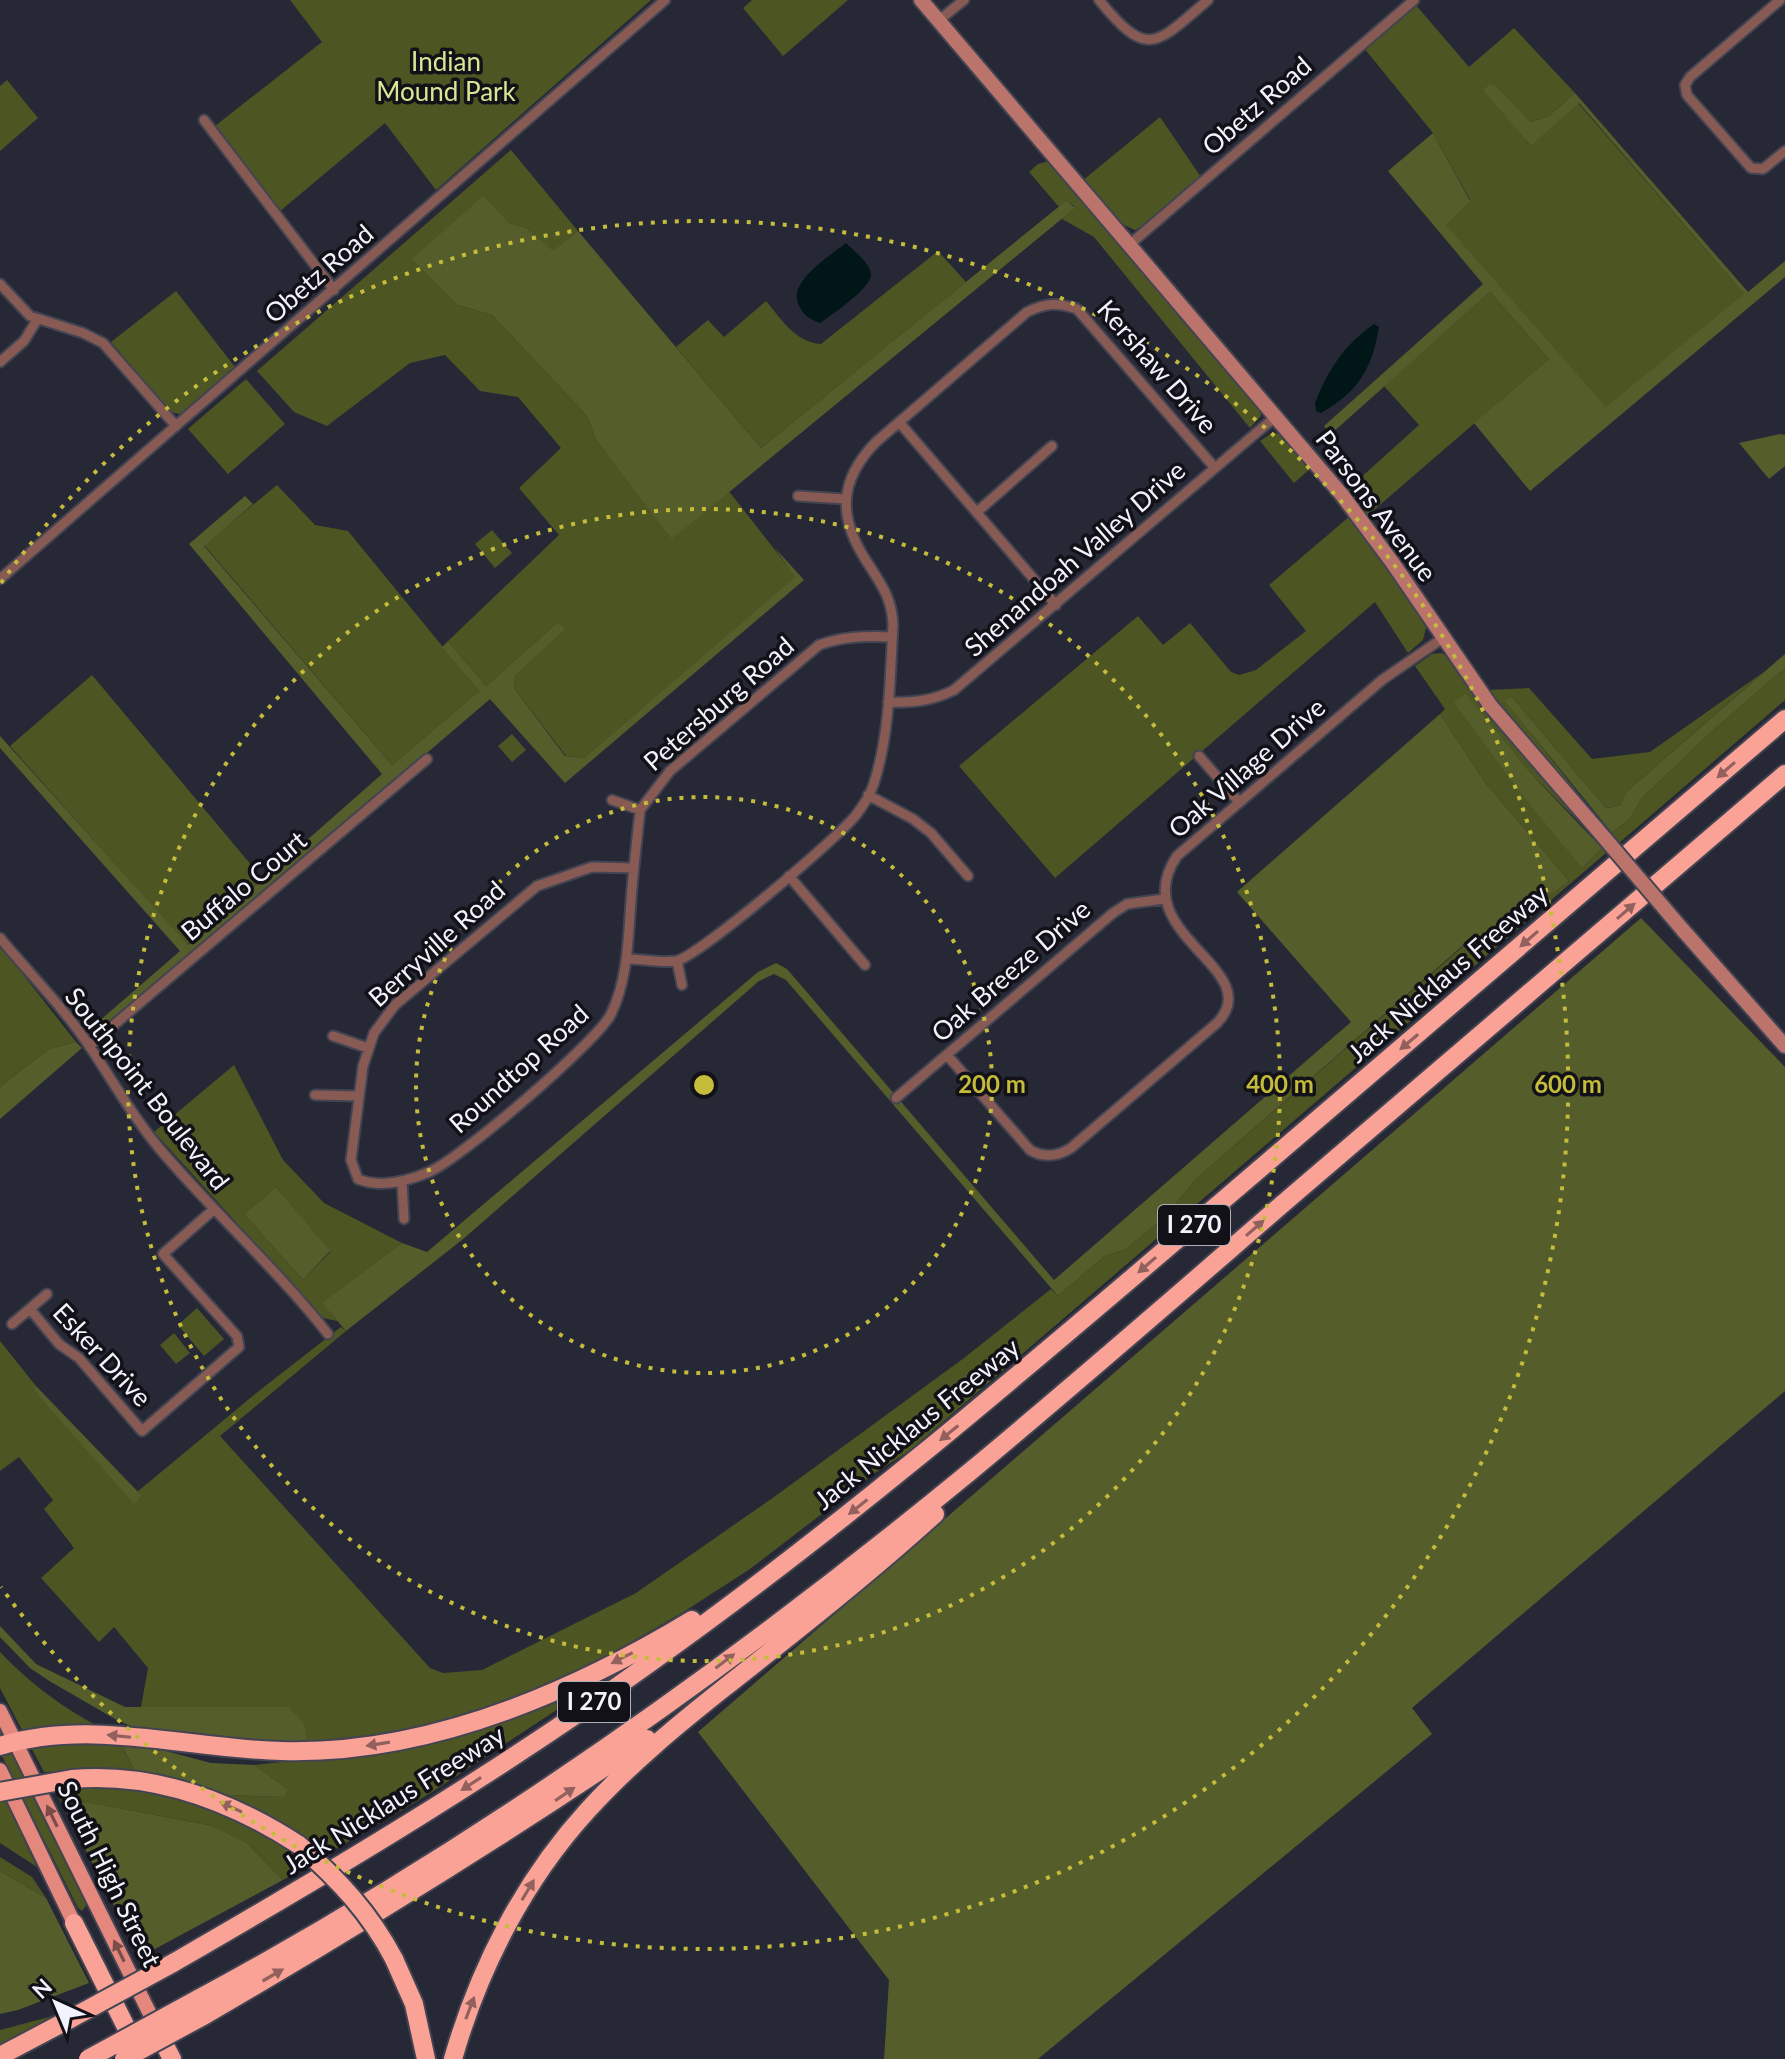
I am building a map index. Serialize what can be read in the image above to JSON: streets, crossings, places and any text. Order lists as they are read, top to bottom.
{
  "streets": {
    "highway": ["Jack Nicklaus Freeway", "I 270", "South High Street"],
    "street": [
      "Obetz Road",
      "Kershaw Drive",
      "Parsons Avenue",
      "Shenandoah Valley Drive",
      "Petersburg Road",
      "Oak Village Drive",
      "Buffalo Court",
      "Berryville Road",
      "Oak Breeze Drive",
      "Roundtop Road",
      "Southpoint Boulevard",
      "Esker Drive"
    ]
  },
  "crossings": [
    ["Obetz Road", "Parsons Avenue"],
    ["Kershaw Drive", "Shenandoah Valley Drive"],
    ["Parsons Avenue", "Shenandoah Valley Drive"],
    ["Parsons Avenue", "Oak Village Drive"],
    ["Petersburg Road", "Berryville Road"],
    ["Petersburg Road", "Roundtop Road"],
    ["Oak Village Drive", "Oak Breeze Drive"],
    ["Buffalo Court", "Southpoint Boulevard"],
    ["Berryville Road", "Roundtop Road"],
    ["Southpoint Boulevard", "Esker Drive"]
  ],
  "parks": ["Indian Mound Park"],
  "north": "top left",
  "rings": ["200 m", "400 m", "600 m"]
}
